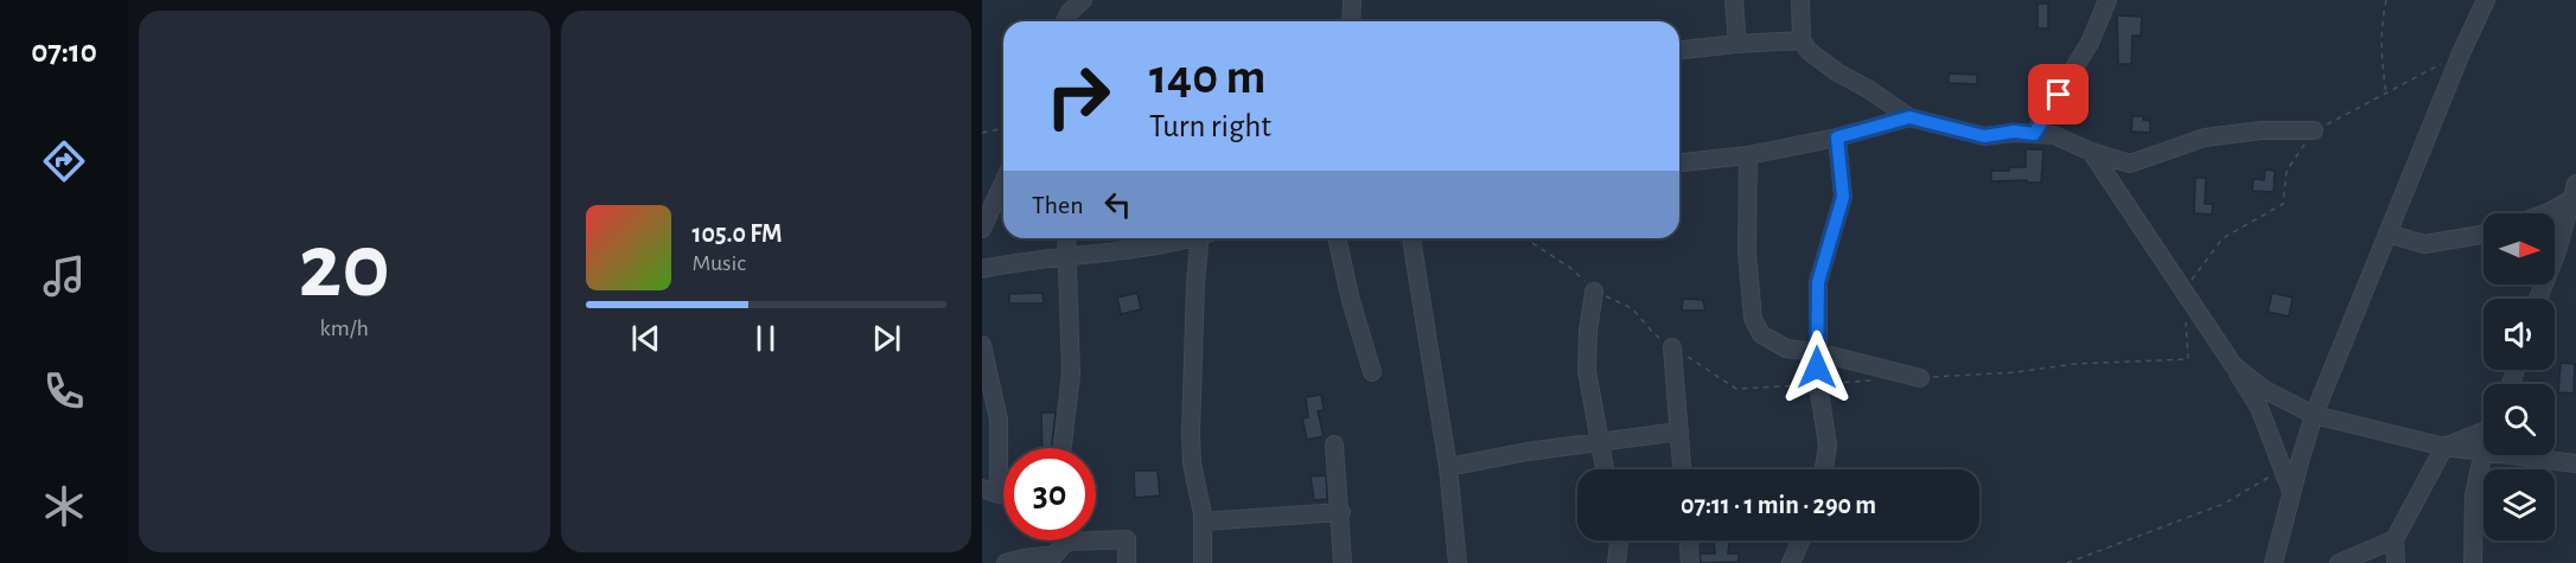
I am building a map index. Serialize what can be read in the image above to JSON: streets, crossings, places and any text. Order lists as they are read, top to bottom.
{
  "north": "right",
  "page": {
    "tabs": "07:10",
    "tile": ["20", "km/h"],
    "turn": ["140 m", "Turn right"],
    "then": "Then",
    "song": ["105.0 FM", "Music"],
    "limit": "30",
    "trip": "07:11 · 1 min · 290 m"
  }
}
